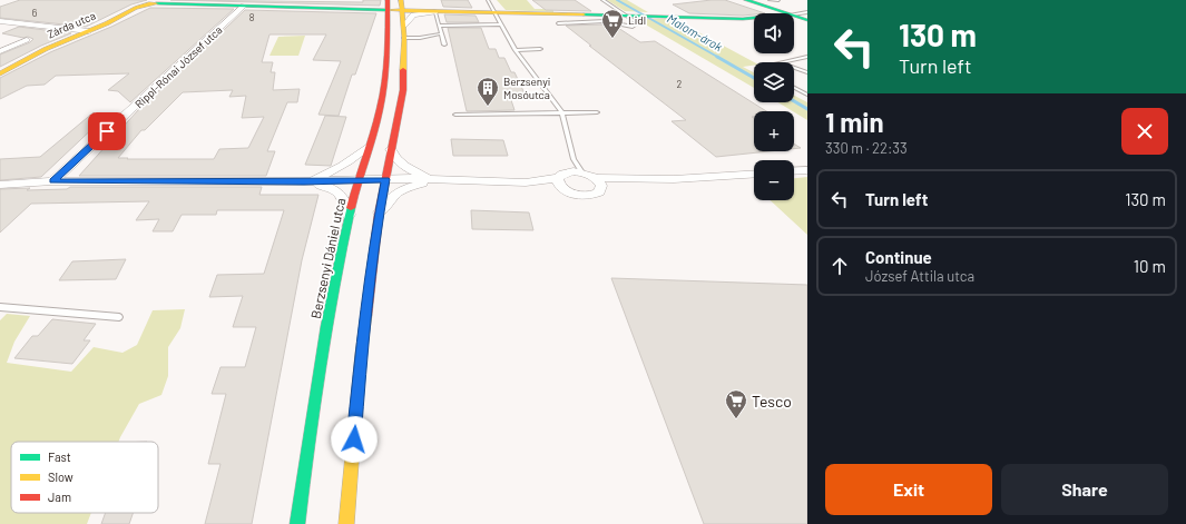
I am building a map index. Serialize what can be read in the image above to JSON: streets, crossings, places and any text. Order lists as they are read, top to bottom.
{
  "streets": {
    "main road": ["Zárda utca", "Berzsenyi Dániel utca"],
    "street": ["Rippl-Rónai József utca"]
  },
  "water": ["Malom-árok"],
  "places": {
    "supermarket": ["Lidl", "Tesco"],
    "building": ["Berzsenyi Mosóutca"]
  },
  "house_numbers": ["6", "8", "2"],
  "legend": ["Fast", "Slow", "Jam"],
  "page": {
    "turn": ["130 m", "Turn left"],
    "map_buttons": ["+", "−"],
    "heading": ["1 min", "330 m · 22:33"],
    "list": [
      {
        "name": "Turn left",
        "value": "130 m"
      },
      {
        "name": "Continue",
        "note": "József Attila utca",
        "value": "10 m"
      }
    ],
    "buttons": ["Exit", "Share"]
  }
}
